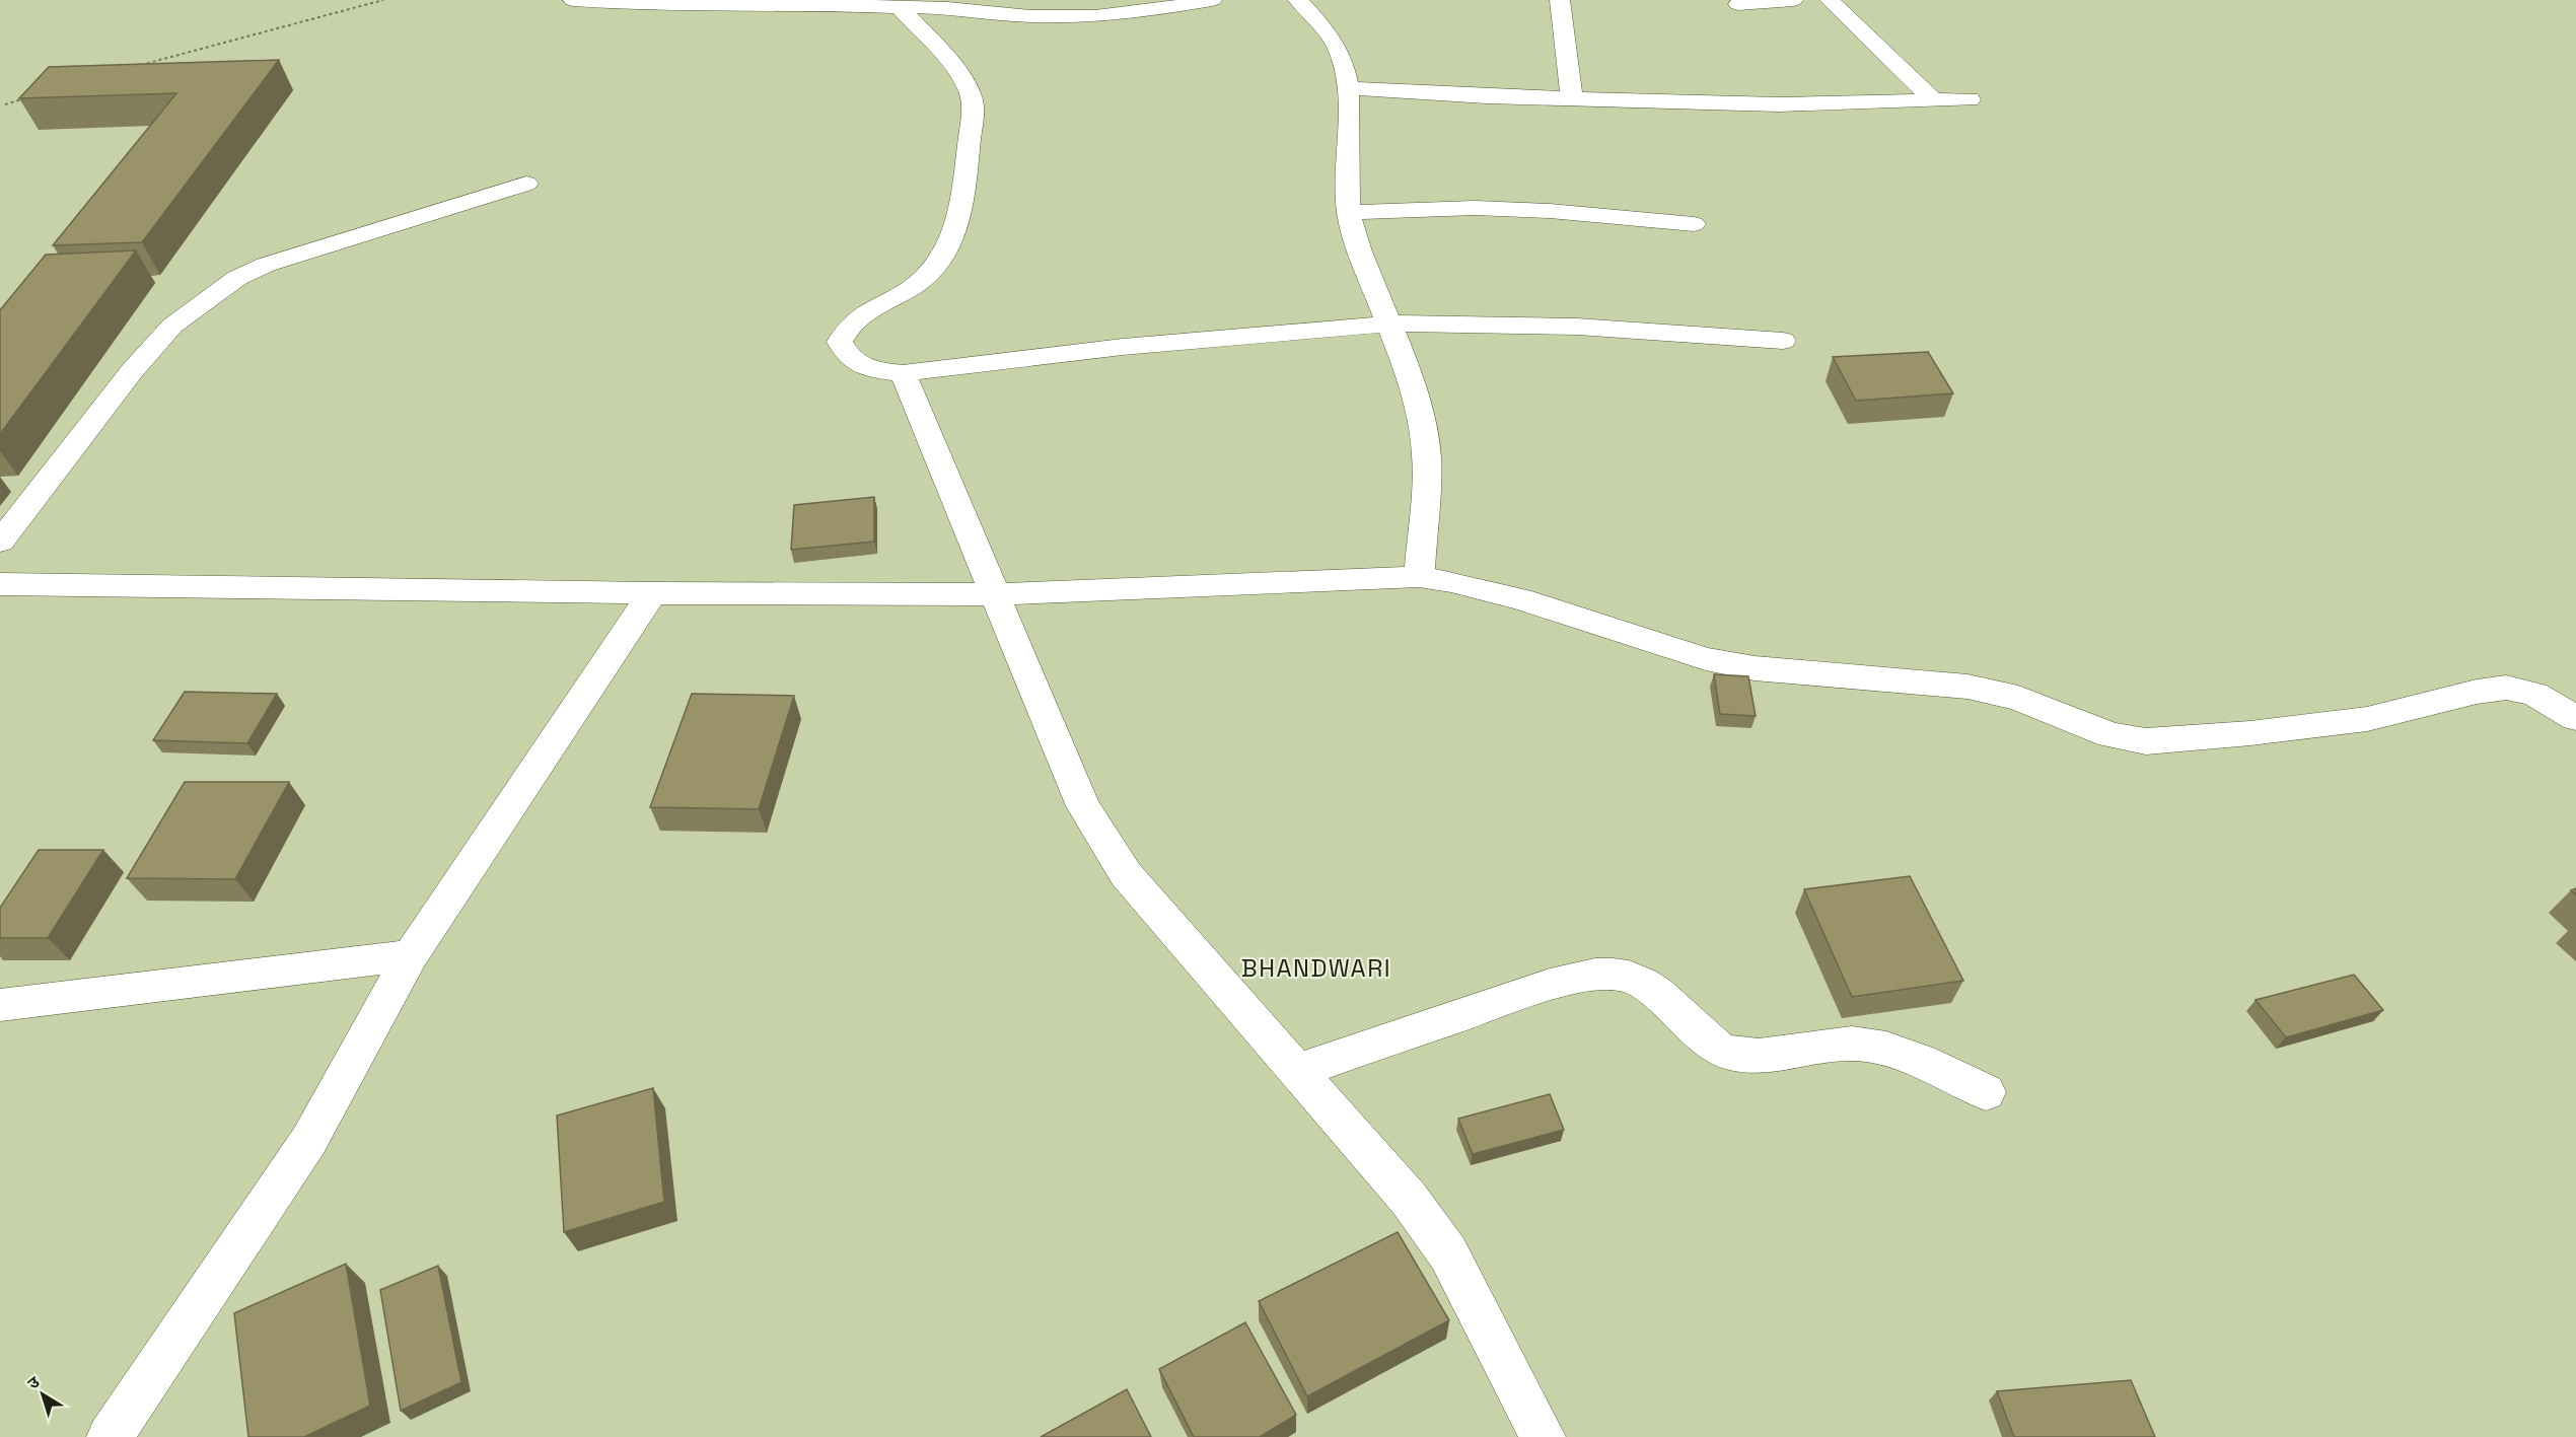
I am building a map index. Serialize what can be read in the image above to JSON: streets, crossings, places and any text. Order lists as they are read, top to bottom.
{
  "districts": ["BHANDWARI"],
  "north": "top left"
}
